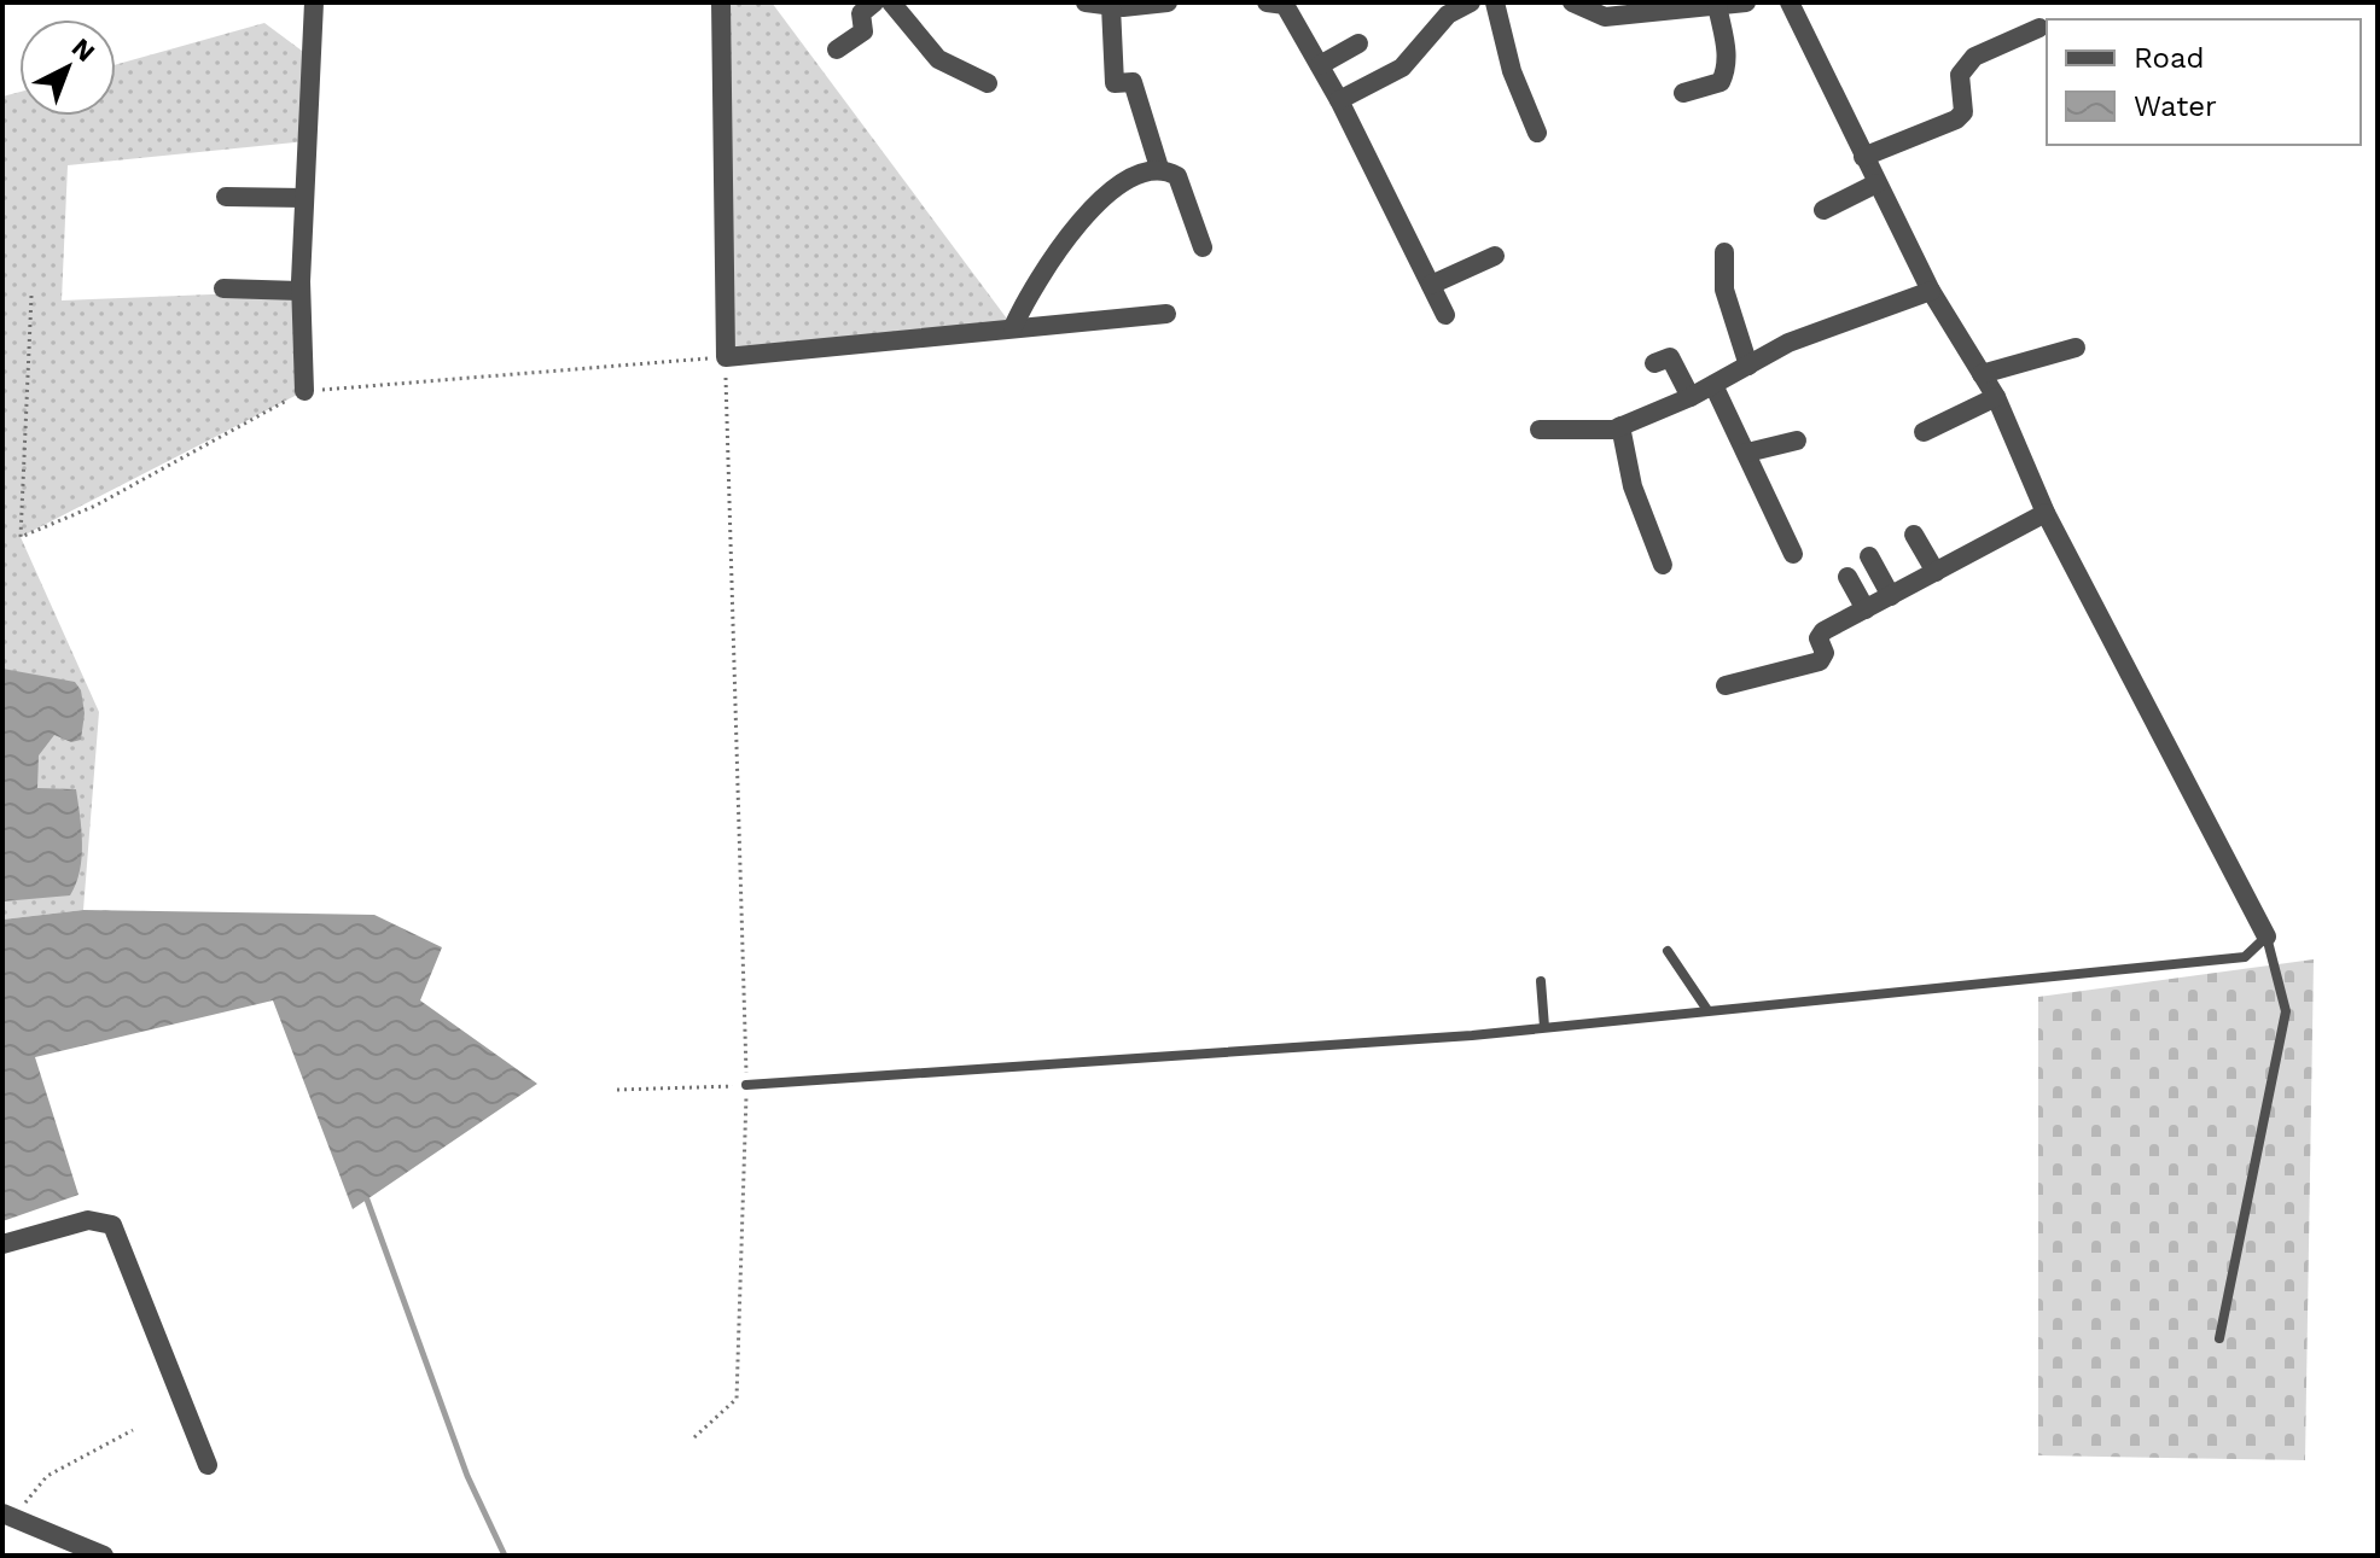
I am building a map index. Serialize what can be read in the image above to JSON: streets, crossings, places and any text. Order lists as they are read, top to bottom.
{
  "legend": ["Road", "Water"],
  "north": "top right"
}
